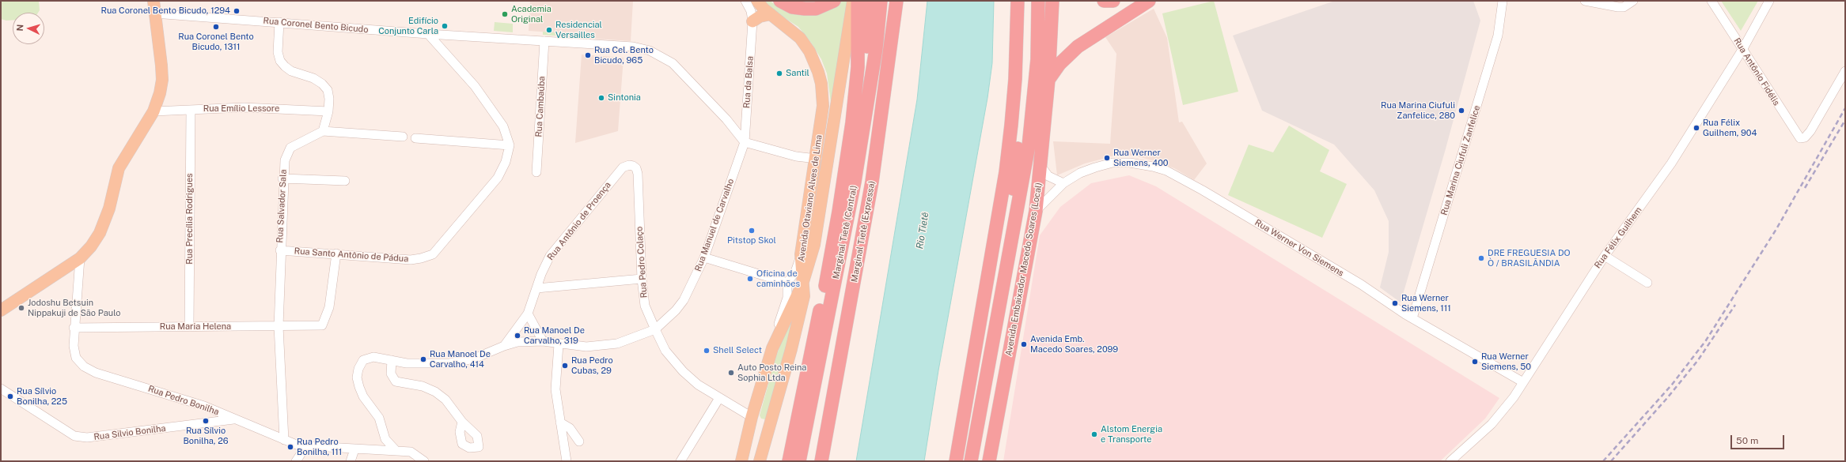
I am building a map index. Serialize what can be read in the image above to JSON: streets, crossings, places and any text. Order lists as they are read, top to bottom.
{
  "streets": {
    "highway": ["Marginal Tietê (Expressa)", "Marginal Tietê (Central)", "Avenida Embaixador Macedo Soares (Local)"],
    "main road": ["Avenida Otaviano Alves de Lima"],
    "street": [
      "Rua Coronel Bento Bicudo",
      "Rua Antônio Fidélis",
      "Rua da Balsa",
      "Rua Cambaúba",
      "Rua Emílio Lessore",
      "Rua Marina Ciufuli Zanfelice",
      "Rua Salvador Sala",
      "Rua Precília Rodrigues",
      "Rua Antônio de Proença",
      "Rua Manuel de Carvalho",
      "Rua Félix Guilhem",
      "Rua Werner Von Siemens",
      "Rua Santo Antônio de Pádua",
      "Rua Pedro Colaço",
      "Rua Maria Helena",
      "Rua Pedro Bonilha",
      "Rua Silvio Bonilha"
    ]
  },
  "crossings": [
    ["Rua Coronel Bento Bicudo", "Rua da Balsa"],
    ["Rua Coronel Bento Bicudo", "Rua Cambaúba"],
    ["Rua Coronel Bento Bicudo", "Rua Manuel de Carvalho"],
    ["Rua Antônio Fidélis", "Rua Félix Guilhem"],
    ["Rua da Balsa", "Rua Manuel de Carvalho"],
    ["Rua Emílio Lessore", "Rua Precília Rodrigues"],
    ["Rua Marina Ciufuli Zanfelice", "Rua Werner Von Siemens"],
    ["Rua Salvador Sala", "Rua Santo Antônio de Pádua"],
    ["Rua Salvador Sala", "Rua Maria Helena"],
    ["Rua Salvador Sala", "Rua Pedro Bonilha"],
    ["Rua Precília Rodrigues", "Rua Maria Helena"],
    ["Rua Antônio de Proença", "Rua Manuel de Carvalho"],
    ["Rua Antônio de Proença", "Rua Pedro Colaço"],
    ["Rua Manuel de Carvalho", "Rua Pedro Colaço"],
    ["Rua Félix Guilhem", "Rua Werner Von Siemens"],
    ["Rua Werner Von Siemens", "Avenida Embaixador Macedo Soares (Local)"],
    ["Rua Santo Antônio de Pádua", "Rua Maria Helena"],
    ["Rua Maria Helena", "Rua Pedro Bonilha"],
    ["Rua Pedro Bonilha", "Rua Silvio Bonilha"]
  ],
  "water": ["Rio Tietê"],
  "places": [
    "Rua Coronel Bento Bicudo, 1294",
    "Academia Original",
    "Edifício Conjunto Carla",
    "Rua Coronel Bento Bicudo, 1311",
    "Residencial Versailles",
    "Rua Cel. Bento Bicudo, 965",
    "Santil",
    "Sintonia",
    "Rua Marina Ciufuli Zanfelice, 280",
    "Rua Félix Guilhem, 904",
    "Rua Werner Siemens, 400",
    "Pitstop Skol",
    "DRE FREGUESIA DO Ò / BRASILÂNDIA",
    "Oficina de caminhões",
    "Rua Werner Siemens, 111",
    "Jodoshu Betsuin Nippakuji de São Paulo",
    "Rua Manoel De Carvalho, 319",
    "Avenida Emb. Macedo Soares, 2099",
    "Shell Select",
    "Rua Manoel De Carvalho, 414",
    "Rua Werner Siemens, 50",
    "Rua Pedro Cubas, 29",
    "Auto Posto Reina Sophia Ltda",
    "Rua Sílvio Bonilha, 225",
    "Rua Sílvio Bonilha, 26",
    "Alstom Energia e Transporte",
    "Rua Pedro Bonilha, 111"
  ],
  "scale_bar": "50 m",
  "north": "left"
}
